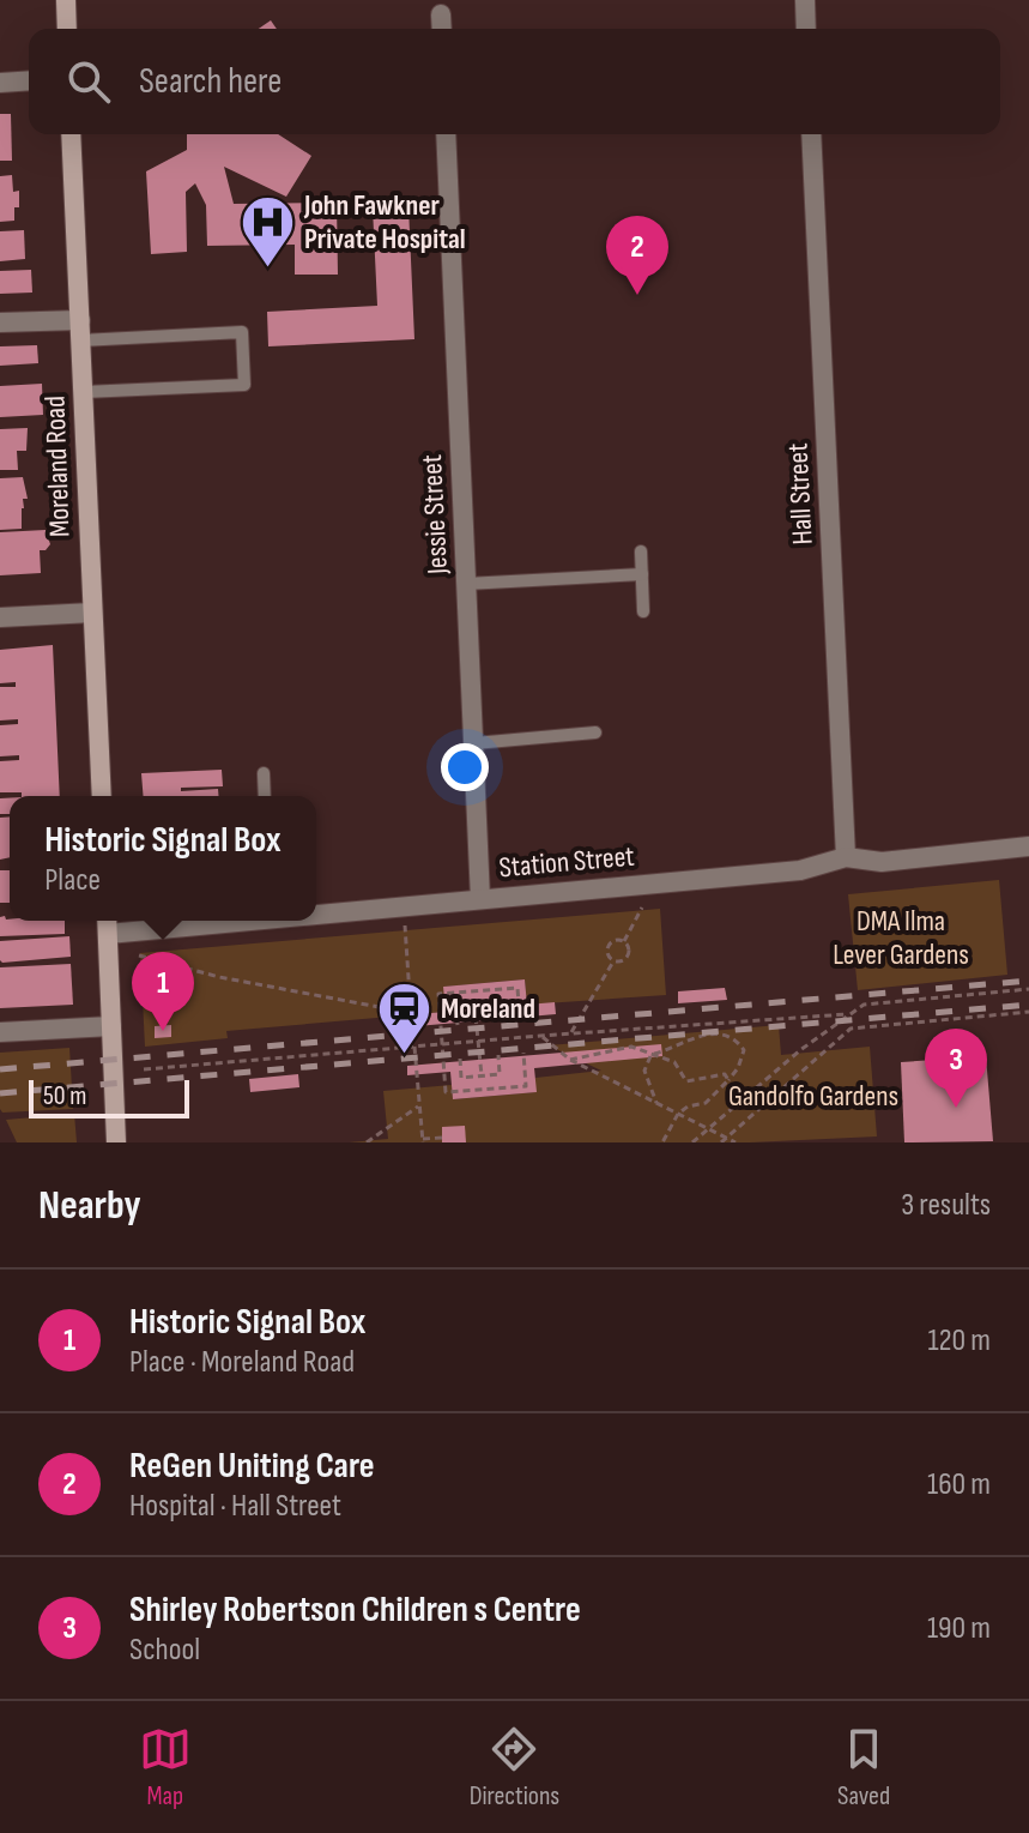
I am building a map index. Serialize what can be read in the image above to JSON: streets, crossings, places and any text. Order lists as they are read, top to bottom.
{
  "streets": {
    "main road": ["Moreland Road"],
    "street": ["Hall Street", "Jessie Street", "Station Street"]
  },
  "crossings": [
    ["Hall Street", "Station Street"],
    ["Jessie Street", "Station Street"]
  ],
  "parks": ["DMA Ilma Lever Gardens", "Gandolfo Gardens"],
  "places": {
    "hospital": ["John Fawkner Private Hospital"],
    "station": ["Moreland"]
  },
  "scale_bar": "50 m",
  "page": {
    "search": "Search here",
    "pins": ["2", "1", "3"],
    "popup": ["Historic Signal Box", "Place"],
    "scale": "50 m",
    "heading": ["Nearby", "3 results"],
    "list": [
      {
        "mark": "1",
        "name": "Historic Signal Box",
        "note": "Place · Moreland Road",
        "value": "120 m"
      },
      {
        "mark": "2",
        "name": "ReGen Uniting Care",
        "note": "Hospital · Hall Street",
        "value": "160 m"
      },
      {
        "mark": "3",
        "name": "Shirley Robertson Children s Centre",
        "note": "School",
        "value": "190 m"
      }
    ],
    "nav": ["Map", "Directions", "Saved"]
  }
}
